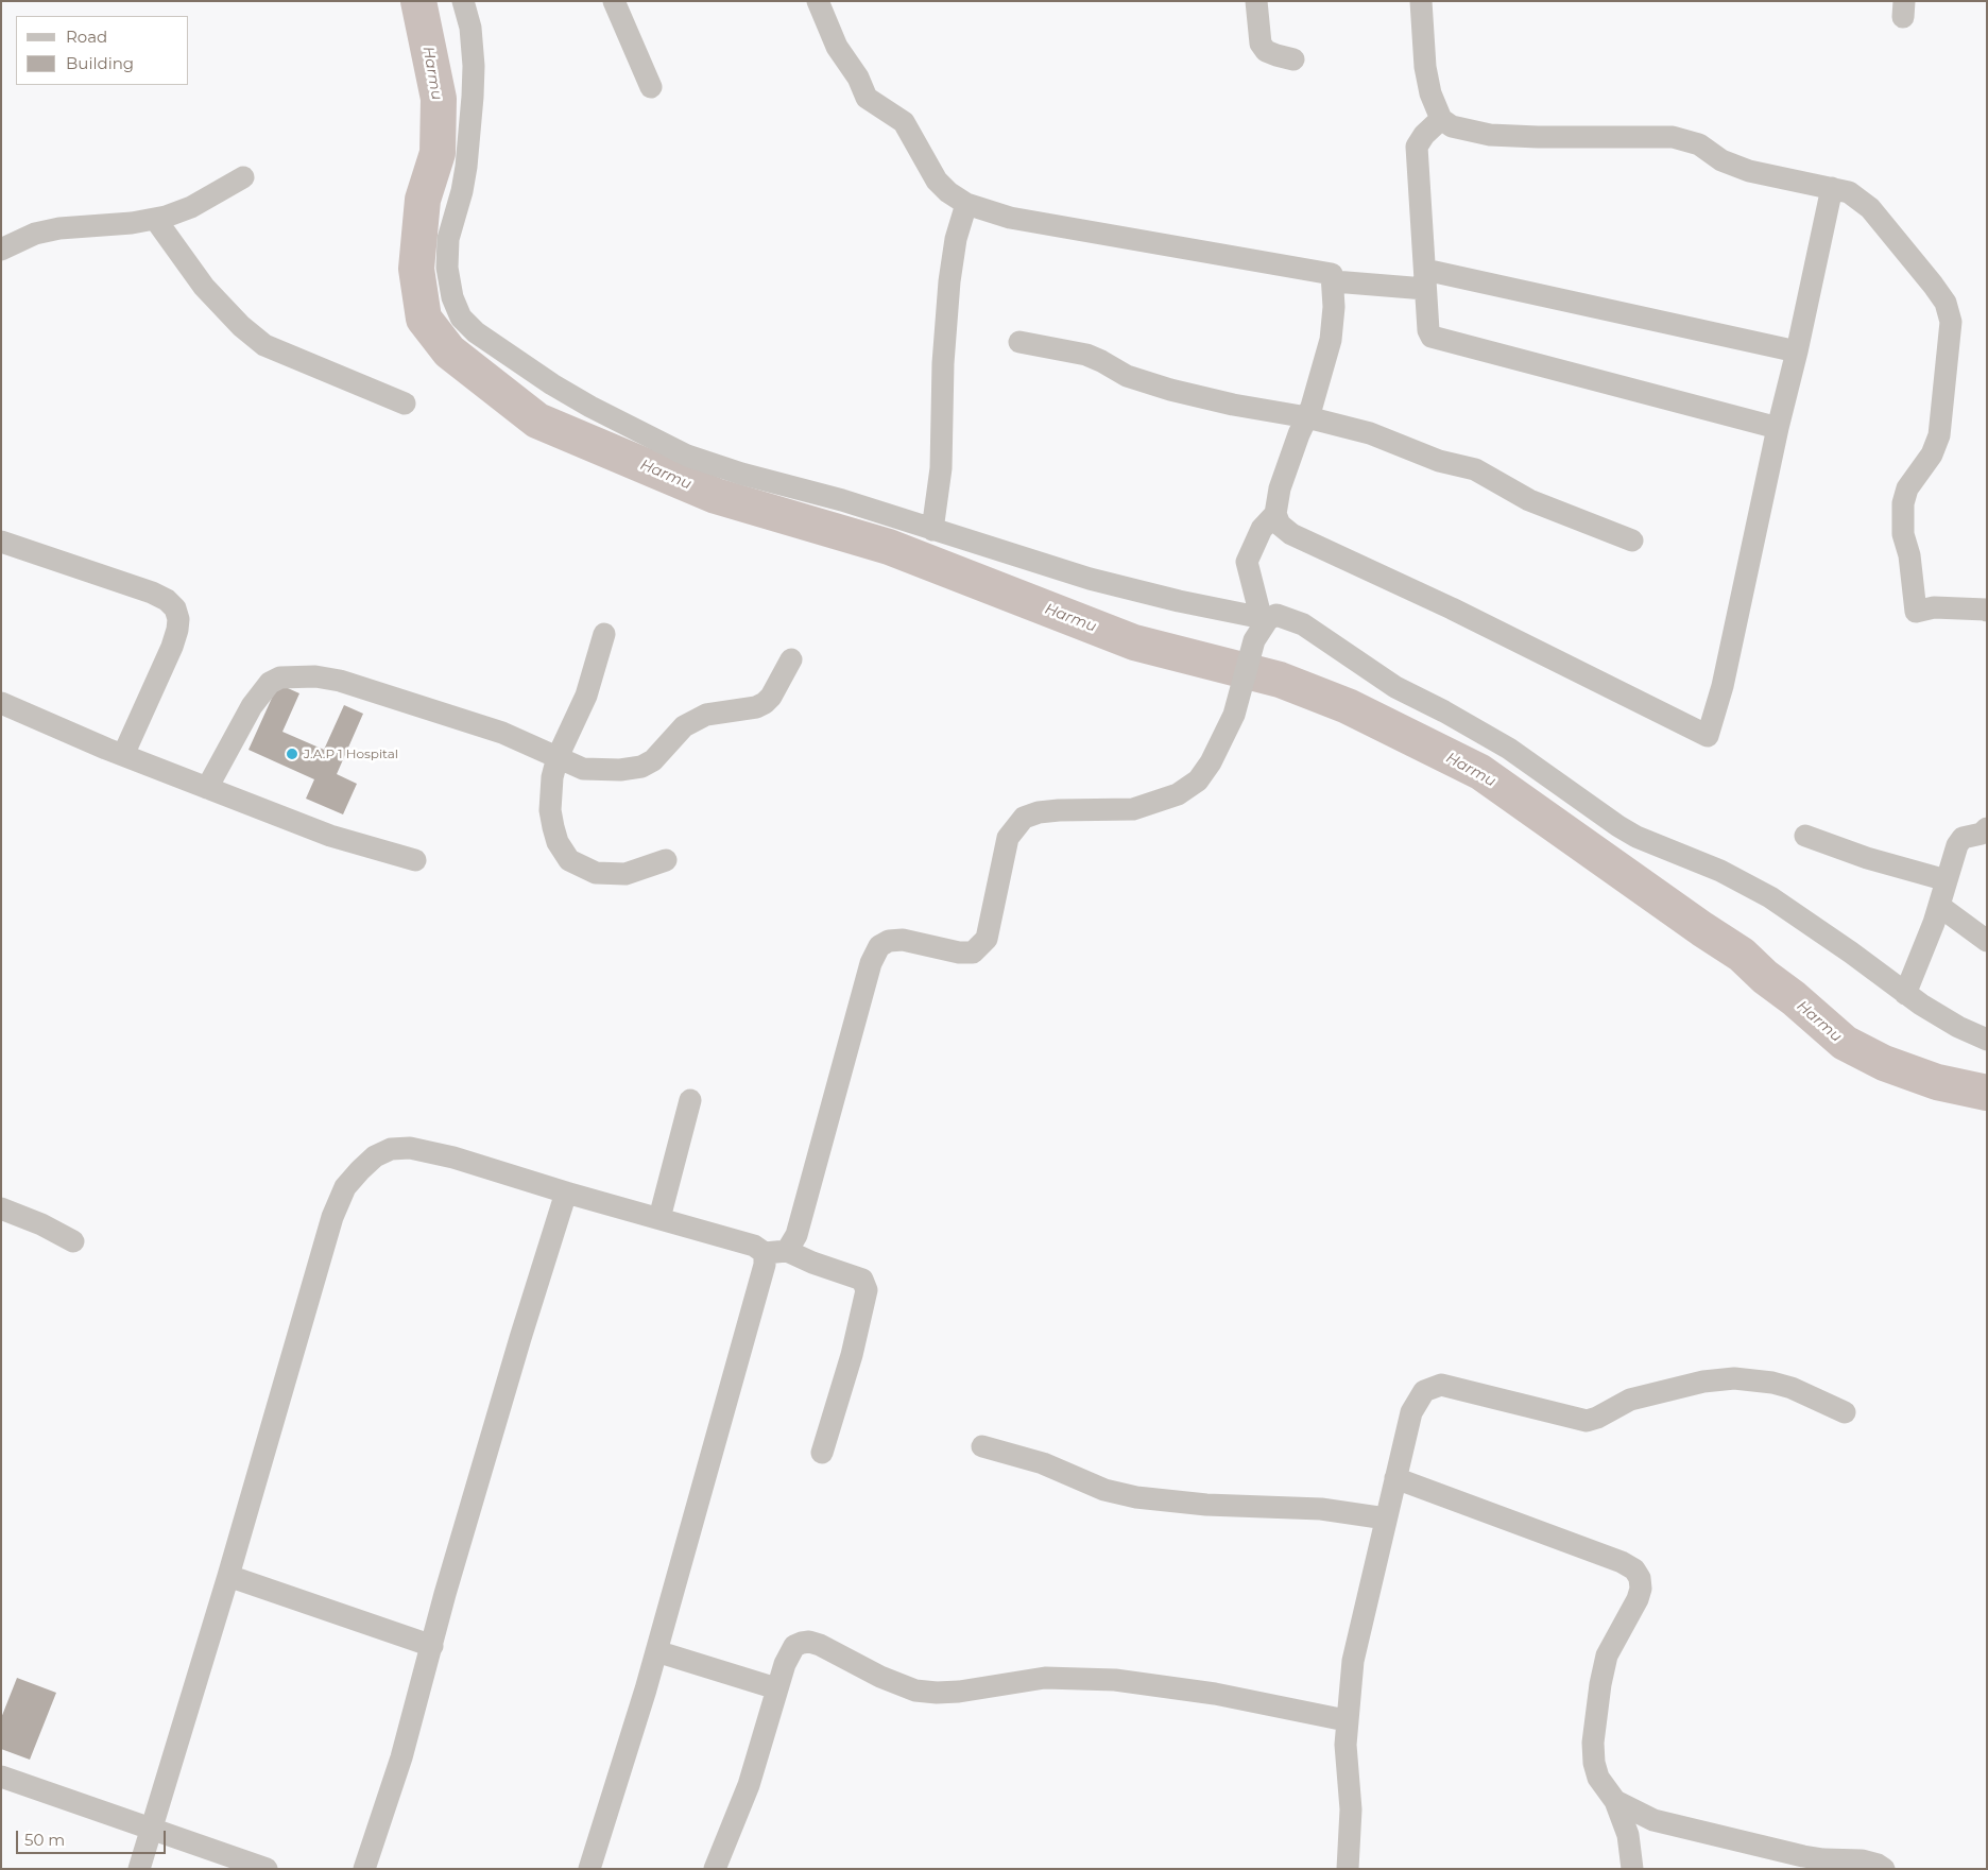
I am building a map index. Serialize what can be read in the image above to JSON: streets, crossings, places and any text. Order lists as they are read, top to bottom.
{
  "water": ["Harmu"],
  "places": ["J.A.P 1 Hospital"],
  "legend": ["Road", "Building"],
  "scale_bar": "50 m"
}
